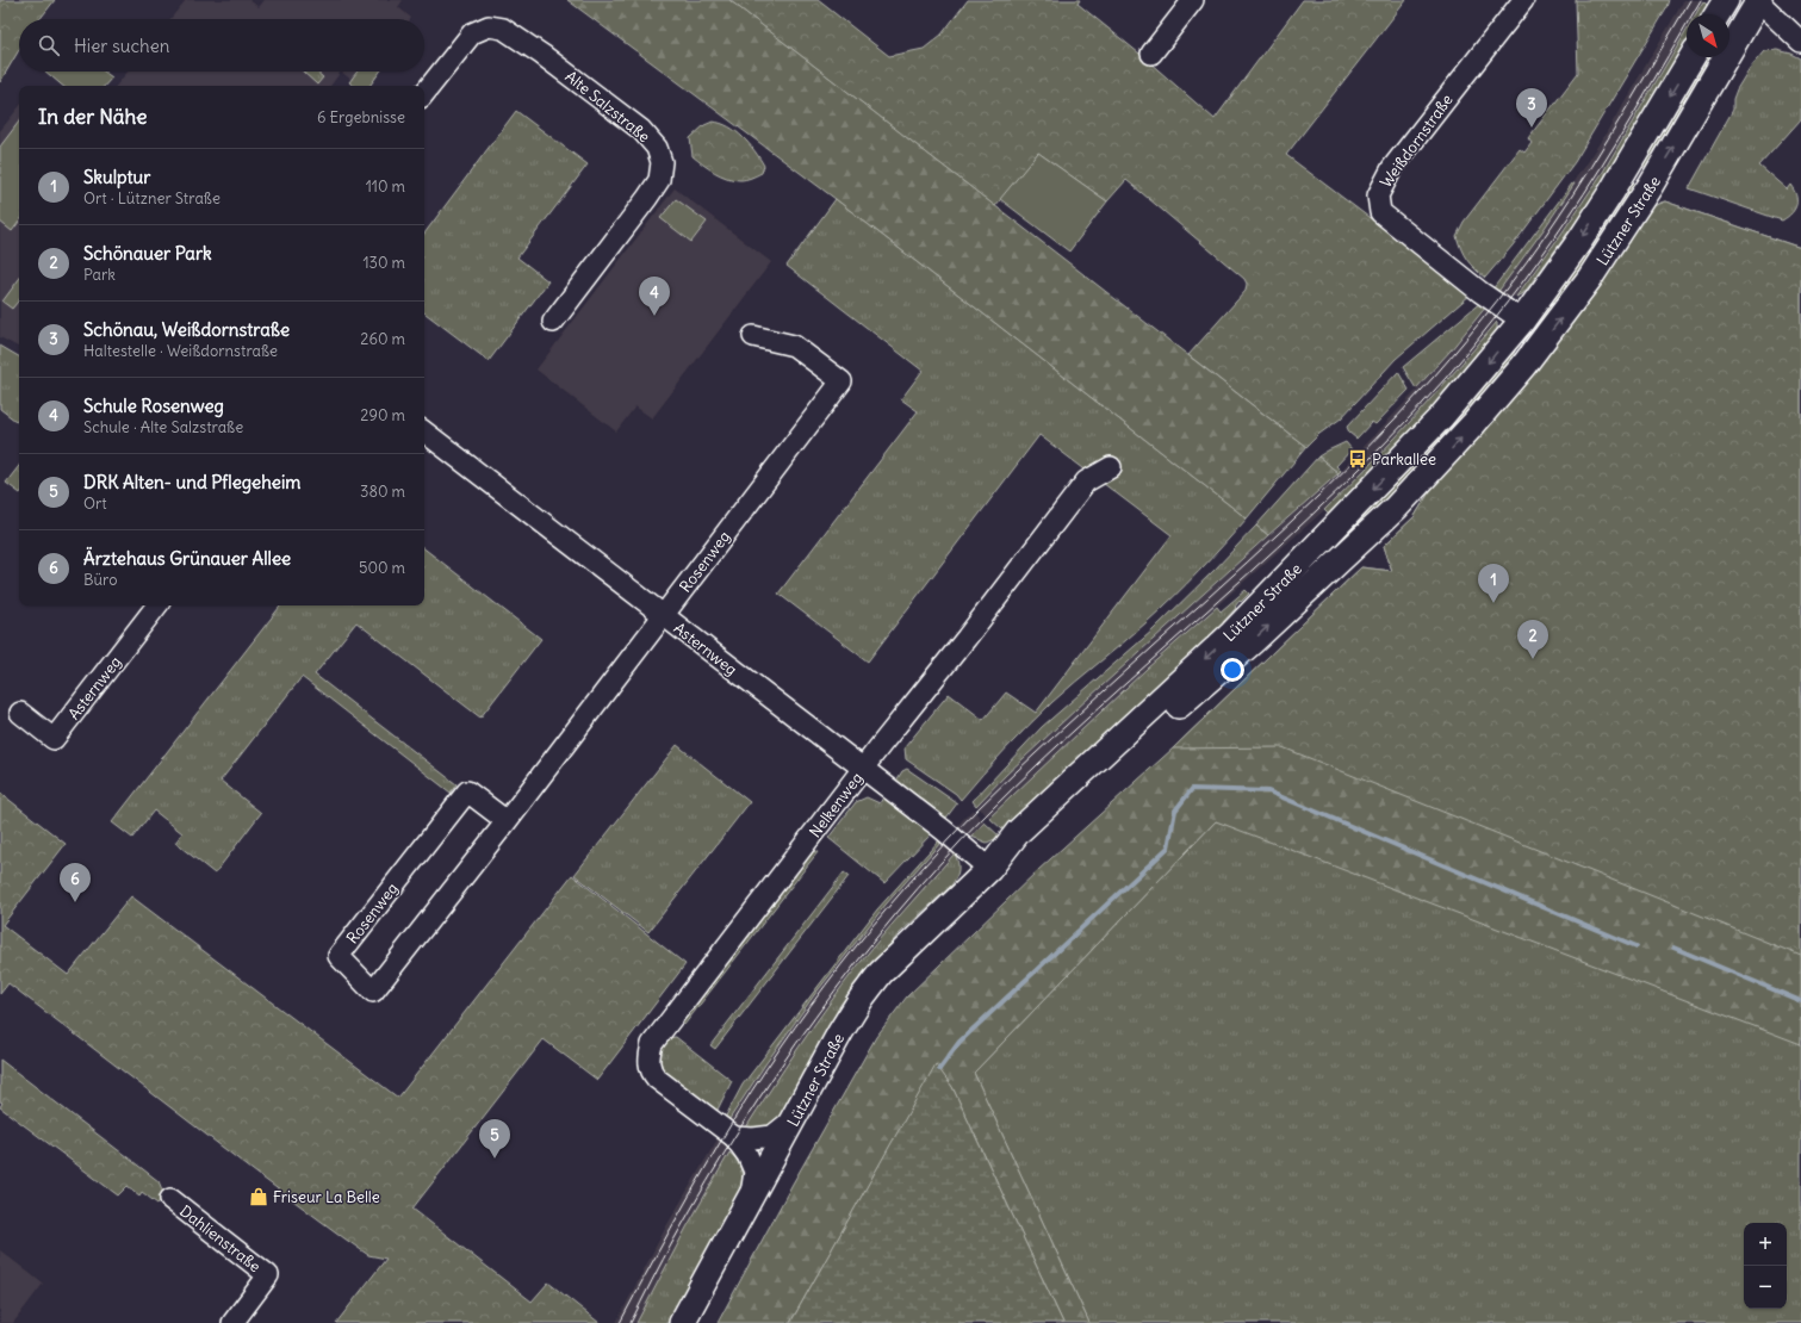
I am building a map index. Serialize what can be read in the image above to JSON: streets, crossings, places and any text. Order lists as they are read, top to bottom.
{
  "streets": {
    "main road": ["Lützner Straße"],
    "street": [
      "Alte Salzstraße",
      "Weißdornstraße",
      "Rosenweg",
      "Asternweg",
      "Nelkenweg",
      "Dahlienstraße"
    ]
  },
  "crossings": [
    ["Weißdornstraße", "Lützner Straße"],
    ["Lützner Straße", "Asternweg"],
    ["Lützner Straße", "Nelkenweg"],
    ["Rosenweg", "Asternweg"],
    ["Asternweg", "Nelkenweg"]
  ],
  "places": {
    "bus stop": ["Parkallee"],
    "shop": ["Friseur La Belle"]
  },
  "north": "bottom right",
  "page": {
    "search": "Hier suchen",
    "heading": ["In der Nähe", "6 Ergebnisse"],
    "pins": [
      "3",
      "4",
      "1",
      "2",
      "6",
      "5"
    ],
    "list": [
      {
        "mark": "1",
        "name": "Skulptur",
        "note": "Ort · Lützner Straße",
        "value": "110 m"
      },
      {
        "mark": "2",
        "name": "Schönauer Park",
        "note": "Park",
        "value": "130 m"
      },
      {
        "mark": "3",
        "name": "Schönau, Weißdornstraße",
        "note": "Haltestelle · Weißdornstraße",
        "value": "260 m"
      },
      {
        "mark": "4",
        "name": "Schule Rosenweg",
        "note": "Schule · Alte Salzstraße",
        "value": "290 m"
      },
      {
        "mark": "5",
        "name": "DRK Alten- und Pflegeheim",
        "note": "Ort",
        "value": "380 m"
      },
      {
        "mark": "6",
        "name": "Ärztehaus Grünauer Allee",
        "note": "Büro",
        "value": "500 m"
      }
    ],
    "map_buttons": ["+", "−"]
  }
}
